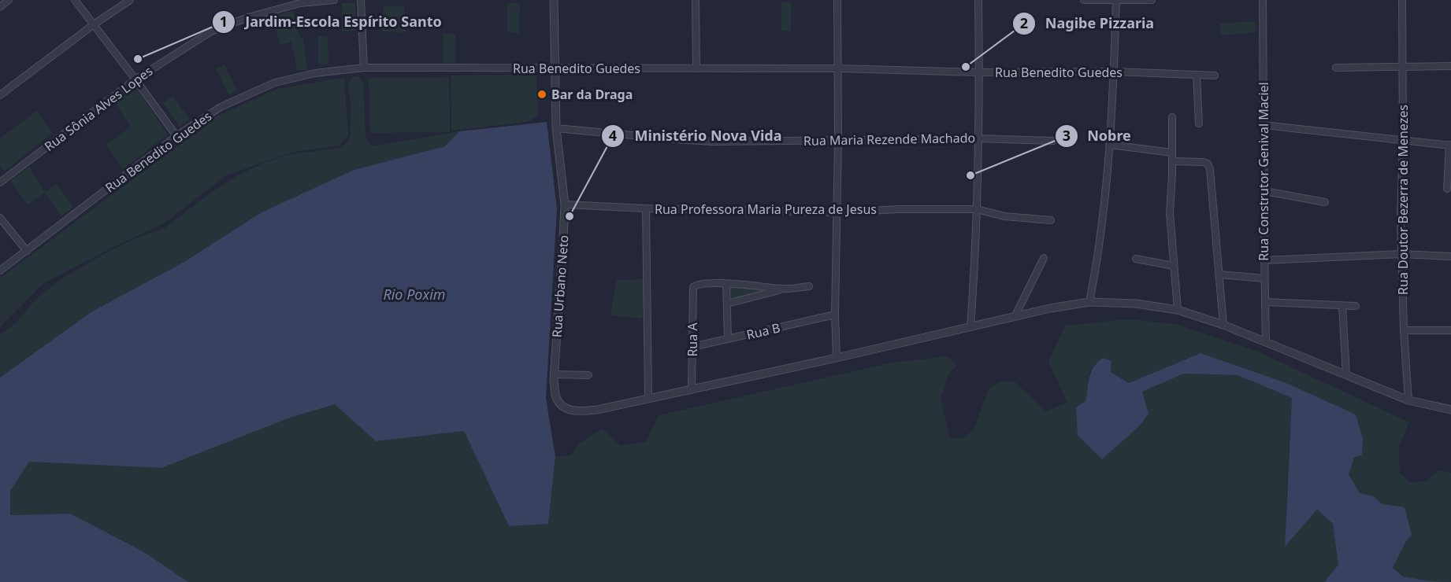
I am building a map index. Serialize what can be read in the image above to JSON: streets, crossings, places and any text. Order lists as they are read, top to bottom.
{
  "streets": {
    "street": [
      "Rua Benedito Guedes",
      "Rua Sônia Alves Lopes",
      "Rua Maria Rezende Machado",
      "Rua Construtor Genival Maciel",
      "Rua Doutor Bezerra de Menezes",
      "Rua Professora Maria Pureza de Jesus",
      "Rua Urbano Neto",
      "Rua B",
      "Rua A"
    ]
  },
  "crossings": [
    ["Rua Benedito Guedes", "Rua Urbano Neto"],
    ["Rua Maria Rezende Machado", "Rua Urbano Neto"],
    ["Rua Professora Maria Pureza de Jesus", "Rua Urbano Neto"],
    ["Rua B", "Rua A"]
  ],
  "water": ["Rio Poxim"],
  "places": [
    "Jardim-Escola Espírito Santo",
    "Nagibe Pizzaria",
    "Bar da Draga",
    "Nobre",
    "Ministério Nova Vida"
  ]
}
